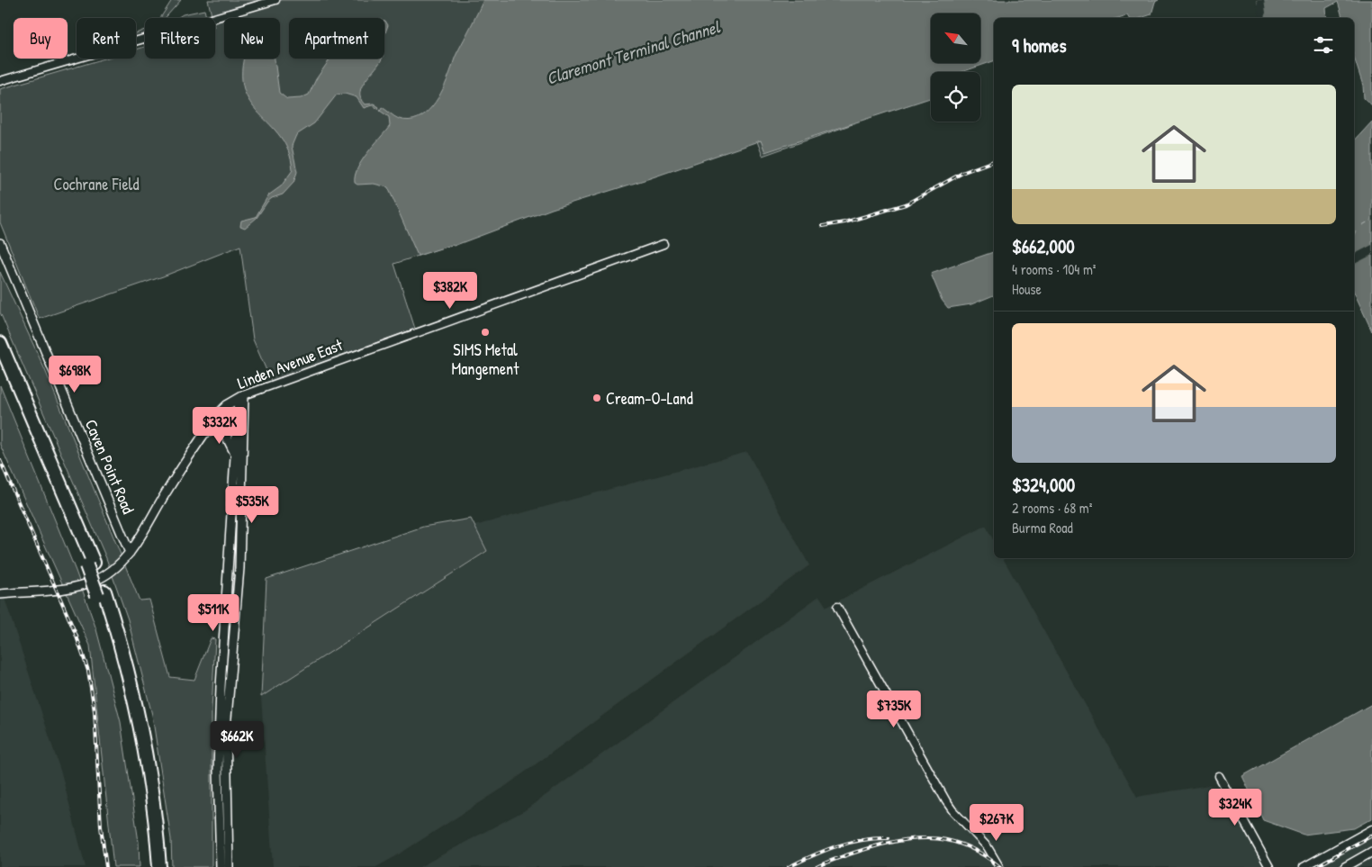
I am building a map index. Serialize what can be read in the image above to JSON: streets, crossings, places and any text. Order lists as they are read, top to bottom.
{
  "streets": {
    "street": ["Linden Avenue East", "Caven Point Road"]
  },
  "crossings": [
    ["Linden Avenue East", "Caven Point Road"]
  ],
  "water": ["Claremont Terminal Channel"],
  "parks": ["Cochrane Field"],
  "places": ["SIMS Metal Mangement", "Cream-O-Land"],
  "north": "top left",
  "page": {
    "chip": [
      "Buy",
      "Rent",
      "Filters",
      "New",
      "Apartment"
    ],
    "heading": "9 homes",
    "list": [
      {
        "name": "$662,000",
        "note": "4 rooms · 104 m² · House"
      },
      {
        "name": "$324,000",
        "note": "2 rooms · 68 m² · Burma Road"
      }
    ],
    "price": [
      "$382K",
      "$698K",
      "$332K",
      "$535K",
      "$511K",
      "$735K",
      "$662K",
      "$324K",
      "$267K"
    ]
  }
}
